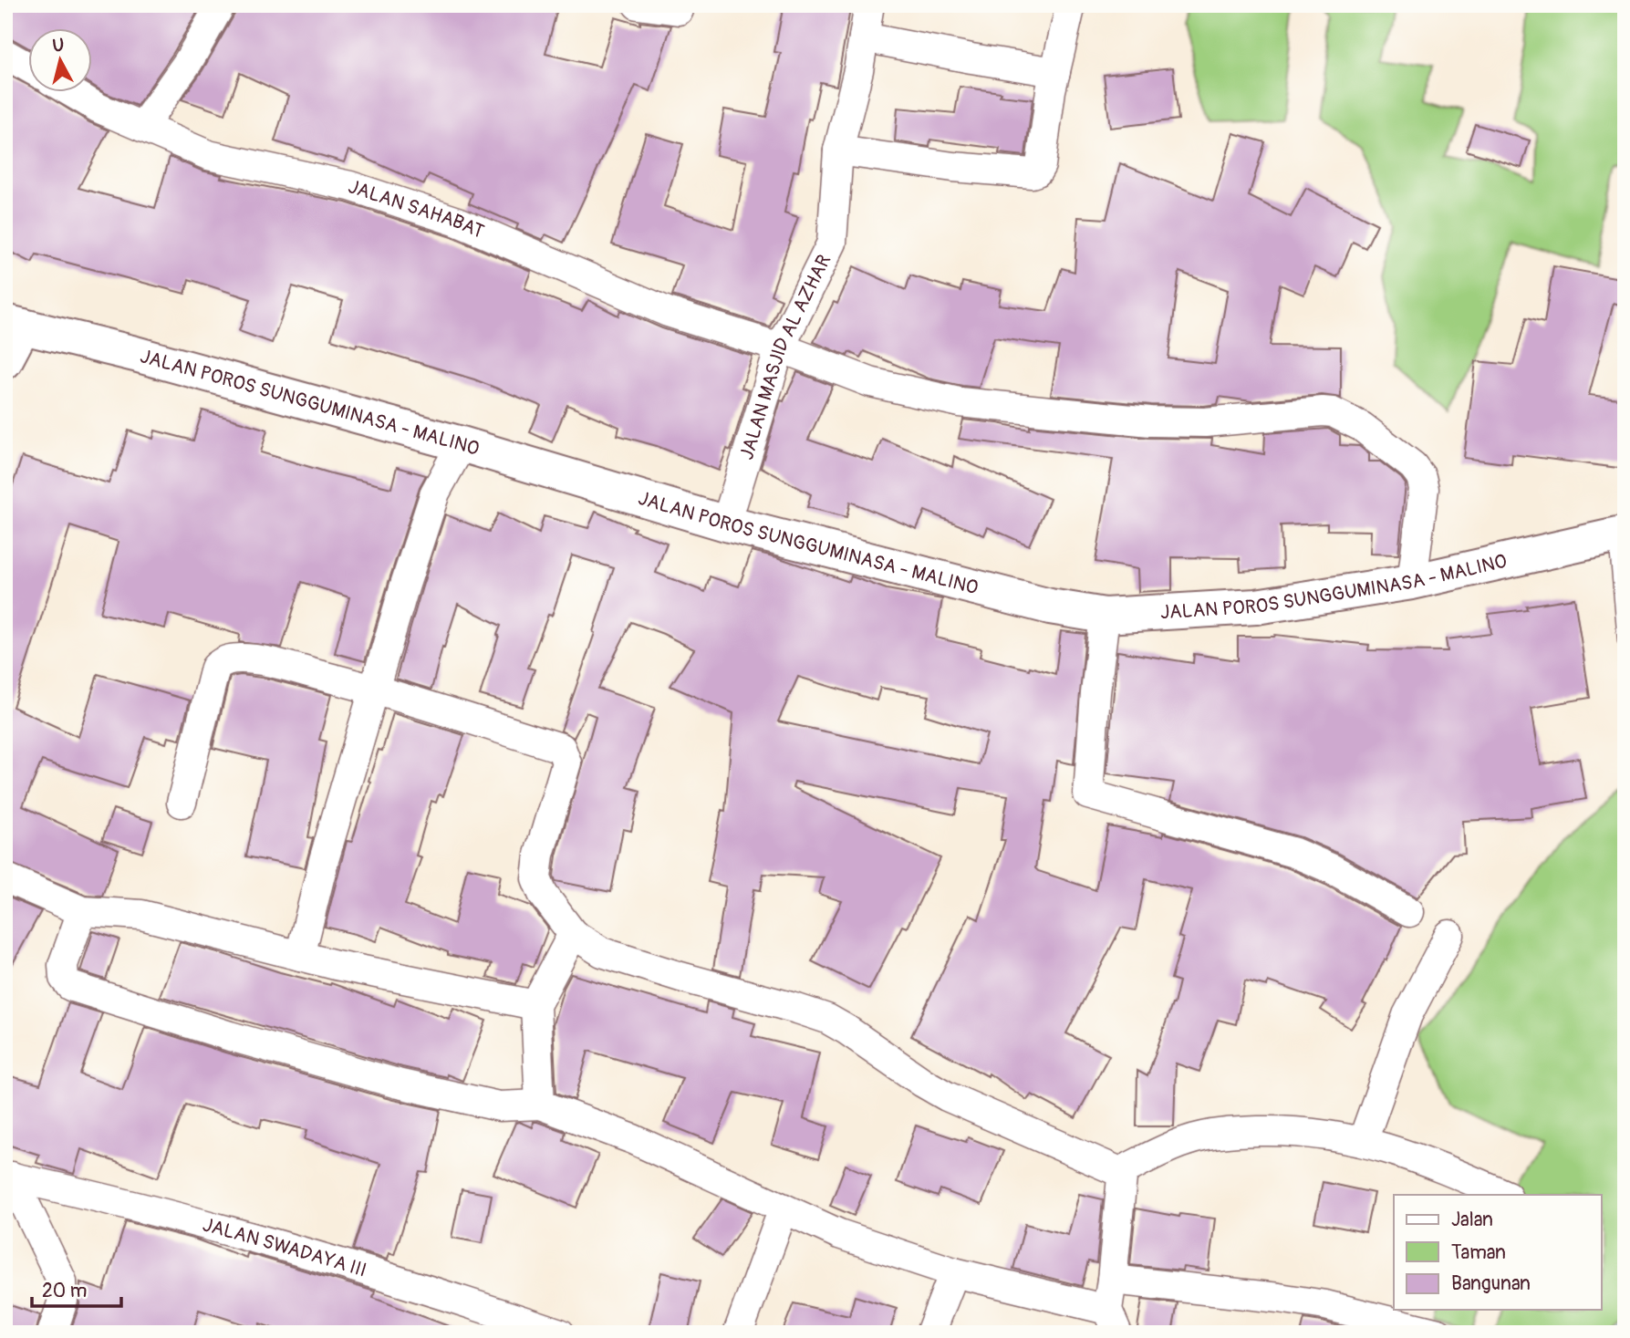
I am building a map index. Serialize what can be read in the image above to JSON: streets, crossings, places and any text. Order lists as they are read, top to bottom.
{
  "streets": {
    "main road": ["JALAN POROS SUNGGUMINASA - MALINO"],
    "street": ["JALAN SAHABAT", "JALAN MASJID AL AZHAR", "JALAN SWADAYA III"]
  },
  "crossings": [
    ["JALAN SAHABAT", "JALAN MASJID AL AZHAR"],
    ["JALAN SAHABAT", "JALAN POROS SUNGGUMINASA - MALINO"],
    ["JALAN MASJID AL AZHAR", "JALAN POROS SUNGGUMINASA - MALINO"]
  ],
  "legend": ["Jalan", "Taman", "Bangunan"],
  "scale_bar": "20 m",
  "north": "top"
}
